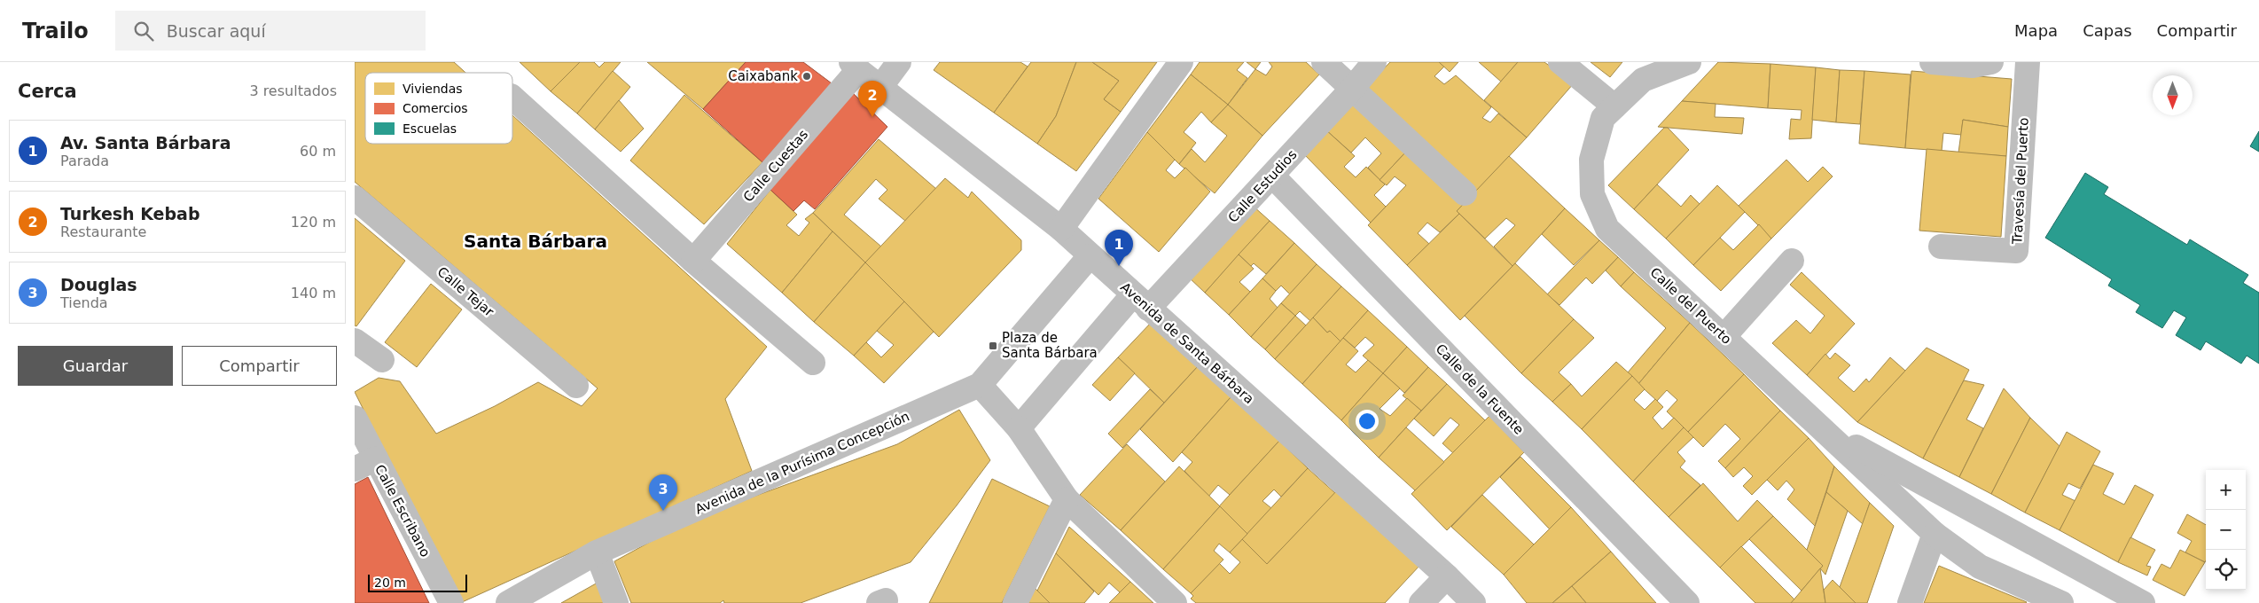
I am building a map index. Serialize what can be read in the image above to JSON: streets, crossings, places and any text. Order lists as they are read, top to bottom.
{
  "streets": {
    "street": [
      "Calle Cuestas",
      "Travesía del Puerto",
      "Calle Estudios",
      "Calle Tejar",
      "Calle del Puerto",
      "Avenida de Santa Bárbara",
      "Calle de la Fuente",
      "Avenida de la Purísima Concepción",
      "Calle Escribano"
    ]
  },
  "crossings": [
    ["Calle Cuestas", "Avenida de Santa Bárbara"],
    ["Calle Estudios", "Avenida de Santa Bárbara"],
    ["Calle Estudios", "Calle de la Fuente"]
  ],
  "districts": ["Santa Bárbara"],
  "places": {
    "other": ["Caixabank"],
    "transit": ["Plaza de Santa Bárbara"]
  },
  "legend": ["Viviendas", "Comercios", "Escuelas"],
  "scale_bar": "20 m",
  "north": "bottom",
  "page": {
    "header": "Trailo",
    "search": "Buscar aquí",
    "nav": ["Mapa", "Capas", "Compartir"],
    "heading": ["Cerca", "3 resultados"],
    "pins": ["2", "1", "3"],
    "list": [
      {
        "mark": "1",
        "name": "Av. Santa Bárbara",
        "note": "Parada",
        "value": "60 m"
      },
      {
        "mark": "2",
        "name": "Turkesh Kebab",
        "note": "Restaurante",
        "value": "120 m"
      },
      {
        "mark": "3",
        "name": "Douglas",
        "note": "Tienda",
        "value": "140 m"
      }
    ],
    "buttons": ["Guardar", "Compartir"],
    "map_buttons": ["+", "−"],
    "scale": "20 m"
  }
}
